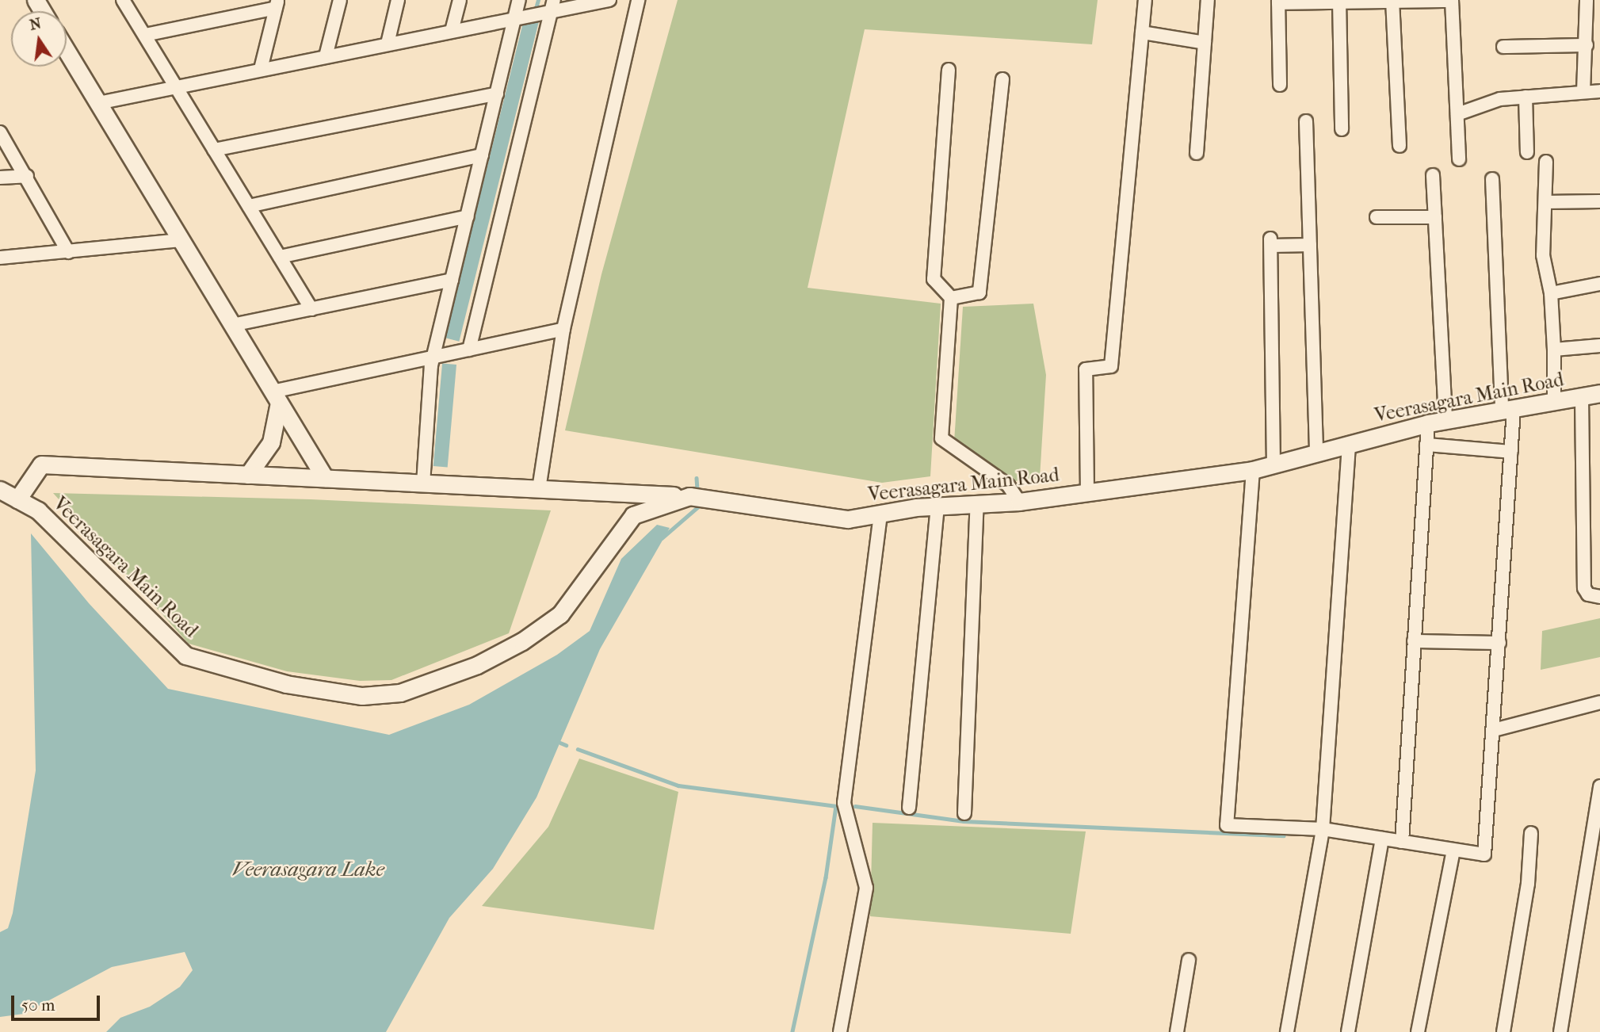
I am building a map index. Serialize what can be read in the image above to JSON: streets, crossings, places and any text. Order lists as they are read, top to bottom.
{
  "streets": {
    "street": ["Veerasagara Main Road"]
  },
  "water": ["Veerasagara Lake"],
  "scale_bar": "50 m",
  "north": "top"
}
